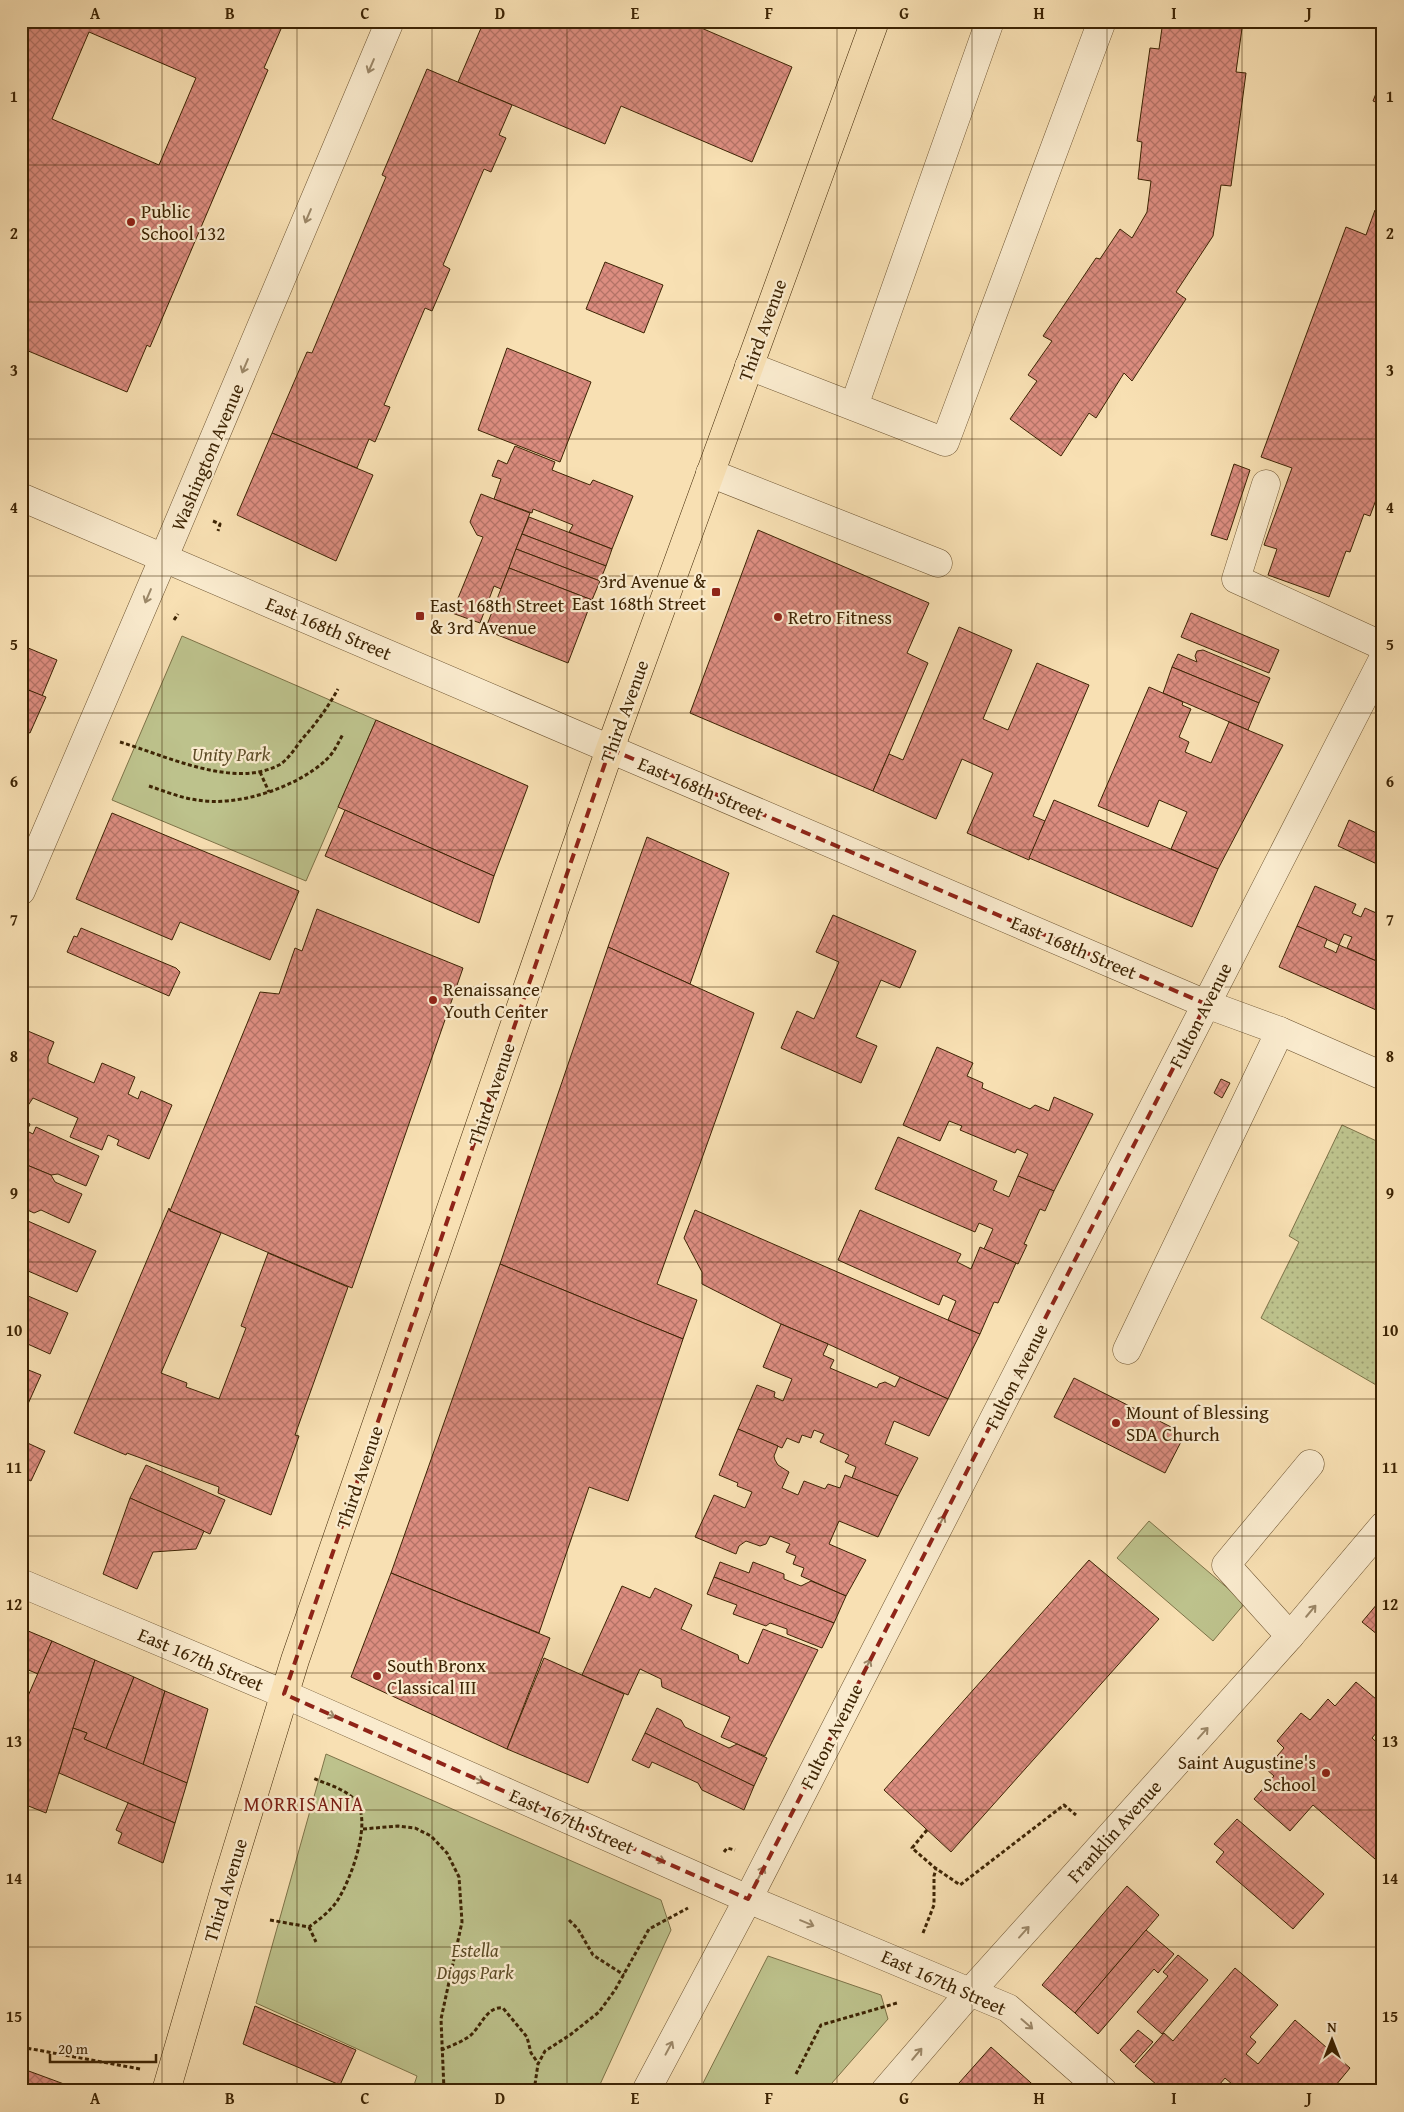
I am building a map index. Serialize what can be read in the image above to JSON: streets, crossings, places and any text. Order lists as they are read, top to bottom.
{
  "streets": {
    "main road": ["Third Avenue"],
    "street": [
      "Washington Avenue",
      "East 168th Street",
      "Fulton Avenue",
      "East 167th Street",
      "Franklin Avenue"
    ]
  },
  "crossings": [
    ["Third Avenue", "East 168th Street"],
    ["Third Avenue", "East 167th Street"],
    ["Washington Avenue", "East 168th Street"],
    ["East 168th Street", "Fulton Avenue"],
    ["Fulton Avenue", "East 167th Street"],
    ["East 167th Street", "Franklin Avenue"]
  ],
  "one_way": [
    "Washington Avenue",
    "Fulton Avenue",
    "East 167th Street",
    "Franklin Avenue"
  ],
  "districts": ["MORRISANIA"],
  "parks": ["Unity Park", "Estella Diggs Park"],
  "places": {
    "other": [
      "Public School 132",
      "Retro Fitness",
      "Renaissance Youth Center",
      "Mount of Blessing SDA Church",
      "South Bronx Classical III",
      "Saint Augustine's School"
    ],
    "transit": ["3rd Avenue & East 168th Street", "East 168th Street & 3rd Avenue"]
  },
  "scale_bar": "20 m",
  "north": "top",
  "grid": {
    "columns": [
      "A",
      "B",
      "C",
      "D",
      "E",
      "F",
      "G",
      "H",
      "I",
      "J"
    ],
    "rows": [
      "1",
      "2",
      "3",
      "4",
      "5",
      "6",
      "7",
      "8",
      "9",
      "10",
      "11",
      "12",
      "13",
      "14",
      "15"
    ]
  }
}
